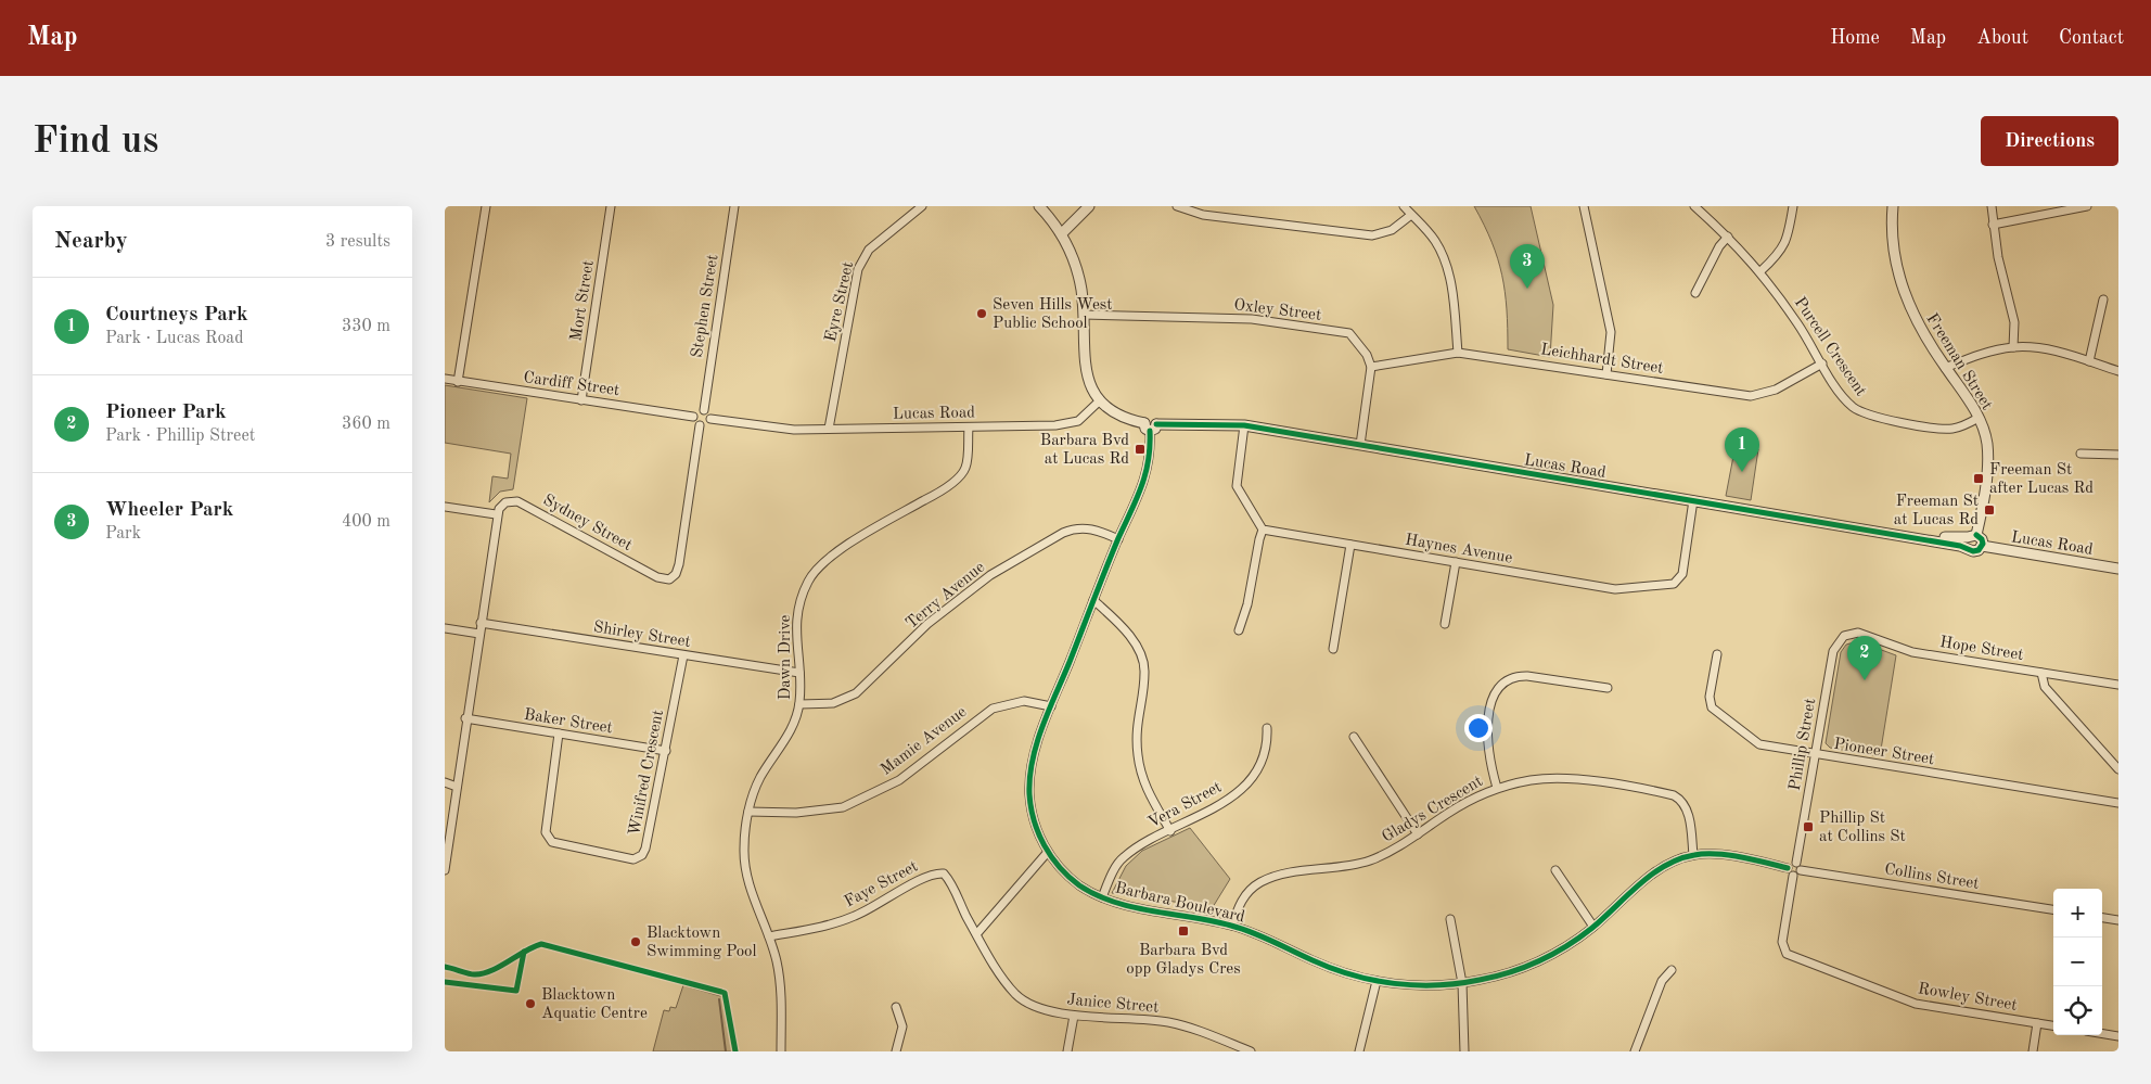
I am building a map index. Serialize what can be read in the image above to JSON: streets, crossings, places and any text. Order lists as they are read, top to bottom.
{
  "streets": {
    "street": [
      "Mort Street",
      "Eyre Street",
      "Stephen Street",
      "Oxley Street",
      "Purcell Crescent",
      "Leichhardt Street",
      "Freeman Street",
      "Cardiff Street",
      "Lucas Road",
      "Sydney Street",
      "Haynes Avenue",
      "Terry Avenue",
      "Shirley Street",
      "Hope Street",
      "Dawn Drive",
      "Baker Street",
      "Mamie Avenue",
      "Phillip Street",
      "Pioneer Street",
      "Winifred Crescent",
      "Vera Street",
      "Gladys Crescent",
      "Collins Street",
      "Faye Street",
      "Barbara Boulevard",
      "Rowley Street",
      "Janice Street"
    ]
  },
  "crossings": [
    ["Mort Street", "Cardiff Street"],
    ["Eyre Street", "Lucas Road"],
    ["Stephen Street", "Cardiff Street"],
    ["Stephen Street", "Lucas Road"],
    ["Stephen Street", "Sydney Street"],
    ["Oxley Street", "Leichhardt Street"],
    ["Purcell Crescent", "Leichhardt Street"],
    ["Purcell Crescent", "Freeman Street"],
    ["Freeman Street", "Lucas Road"],
    ["Cardiff Street", "Lucas Road"],
    ["Cardiff Street", "Sydney Street"],
    ["Lucas Road", "Sydney Street"],
    ["Lucas Road", "Haynes Avenue"],
    ["Lucas Road", "Dawn Drive"],
    ["Lucas Road", "Barbara Boulevard"],
    ["Terry Avenue", "Dawn Drive"],
    ["Terry Avenue", "Barbara Boulevard"],
    ["Shirley Street", "Dawn Drive"],
    ["Shirley Street", "Winifred Crescent"],
    ["Hope Street", "Phillip Street"],
    ["Dawn Drive", "Mamie Avenue"],
    ["Dawn Drive", "Faye Street"],
    ["Baker Street", "Winifred Crescent"],
    ["Mamie Avenue", "Barbara Boulevard"],
    ["Phillip Street", "Pioneer Street"],
    ["Phillip Street", "Collins Street"],
    ["Phillip Street", "Barbara Boulevard"],
    ["Phillip Street", "Rowley Street"],
    ["Vera Street", "Barbara Boulevard"],
    ["Gladys Crescent", "Barbara Boulevard"],
    ["Collins Street", "Barbara Boulevard"],
    ["Collins Street", "Rowley Street"],
    ["Faye Street", "Janice Street"],
    ["Barbara Boulevard", "Rowley Street"]
  ],
  "places": {
    "other": ["Seven Hills West Public School", "Blacktown Swimming Pool", "Blacktown Aquatic Centre"],
    "transit": [
      "Barbara Bvd at Lucas Rd",
      "Freeman St after Lucas Rd",
      "Freeman St at Lucas Rd",
      "Phillip St at Collins St",
      "Barbara Bvd opp Gladys Cres"
    ]
  },
  "page": {
    "header": "Map",
    "nav": [
      "Home",
      "Map",
      "About",
      "Contact"
    ],
    "buttons": "Directions",
    "title": "Find us",
    "heading": ["Nearby", "3 results"],
    "pins": ["3", "1", "2"],
    "list": [
      {
        "mark": "1",
        "name": "Courtneys Park",
        "note": "Park · Lucas Road",
        "value": "330 m"
      },
      {
        "mark": "2",
        "name": "Pioneer Park",
        "note": "Park · Phillip Street",
        "value": "360 m"
      },
      {
        "mark": "3",
        "name": "Wheeler Park",
        "note": "Park",
        "value": "400 m"
      }
    ],
    "map_buttons": ["+", "−"]
  }
}
